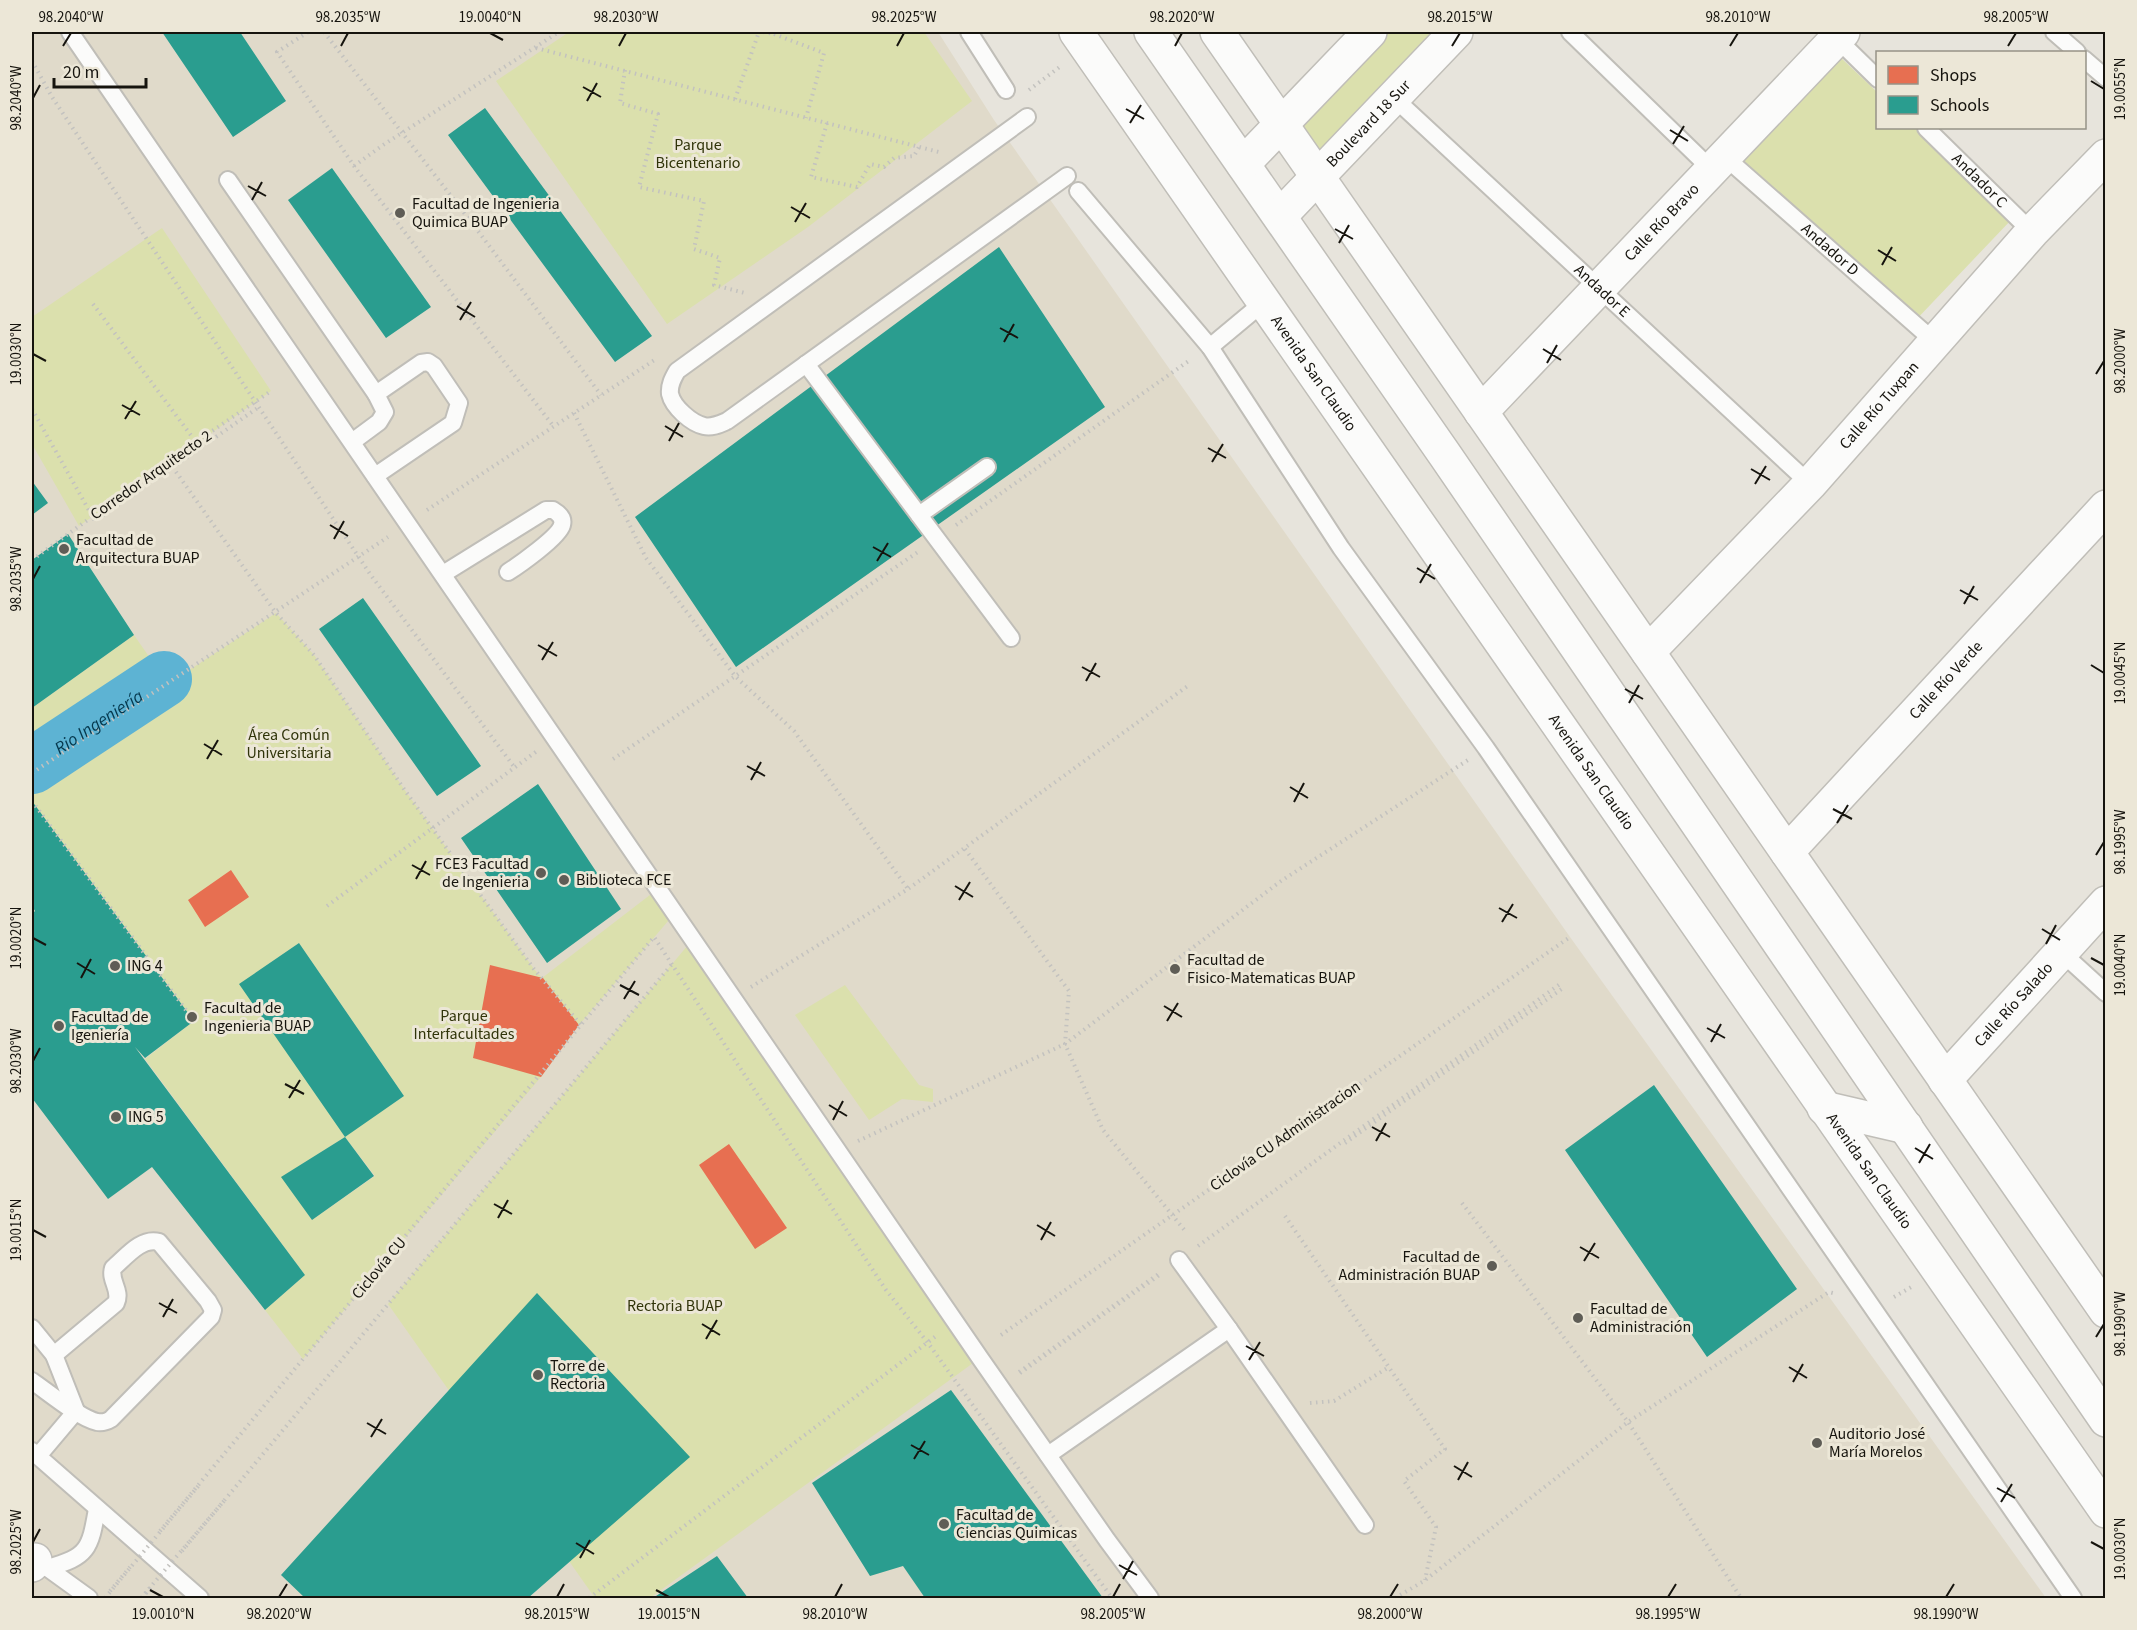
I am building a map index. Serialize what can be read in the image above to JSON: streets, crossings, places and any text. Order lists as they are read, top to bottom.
{
  "streets": {
    "street": [
      "Boulevard 18 Sur",
      "Calle Río Bravo",
      "Avenida San Claudio",
      "Calle Río Tuxpan",
      "Calle Río Verde",
      "Calle Río Salado"
    ],
    "lane": ["Andador C", "Andador D", "Andador E"],
    "path": ["Corredor Arquitecto 2", "Ciclovía CU Administracion", "Ciclovía CU"]
  },
  "crossings": [
    ["Boulevard 18 Sur", "Andador E"],
    ["Andador C", "Calle Río Tuxpan"],
    ["Calle Río Bravo", "Andador D"],
    ["Calle Río Bravo", "Andador E"],
    ["Andador D", "Calle Río Tuxpan"],
    ["Andador E", "Calle Río Tuxpan"]
  ],
  "water": ["Rio Ingeniería"],
  "parks": [
    "Parque Bicentenario",
    "Área Común Universitaria",
    "Parque Interfacultades",
    "Rectoria BUAP"
  ],
  "places": [
    "Facultad de Ingenieria Quimica BUAP",
    "Facultad de Arquitectura BUAP",
    "FCE3 Facultad de Ingenieria",
    "Biblioteca FCE",
    "ING 4",
    "Facultad de Fisico-Matematicas BUAP",
    "Facultad de Ingenieria BUAP",
    "Facultad de Igeniería",
    "ING 5",
    "Facultad de Administración BUAP",
    "Facultad de Administración",
    "Torre de Rectoria",
    "Auditorio José María Morelos",
    "Facultad de Ciencias Quimicas"
  ],
  "legend": ["Shops", "Schools"],
  "scale_bar": "20 m",
  "coordinates": [
    "98.2040°W",
    "98.2035°W",
    "19.0040°N",
    "98.2030°W",
    "98.2025°W",
    "98.2020°W",
    "98.2015°W",
    "98.2010°W",
    "98.2005°W",
    "19.0055°N",
    "19.0030°N",
    "98.2000°W",
    "19.0045°N",
    "98.1995°W",
    "19.0020°N",
    "19.0015°N",
    "98.1990°W",
    "19.0010°N"
  ]
}
